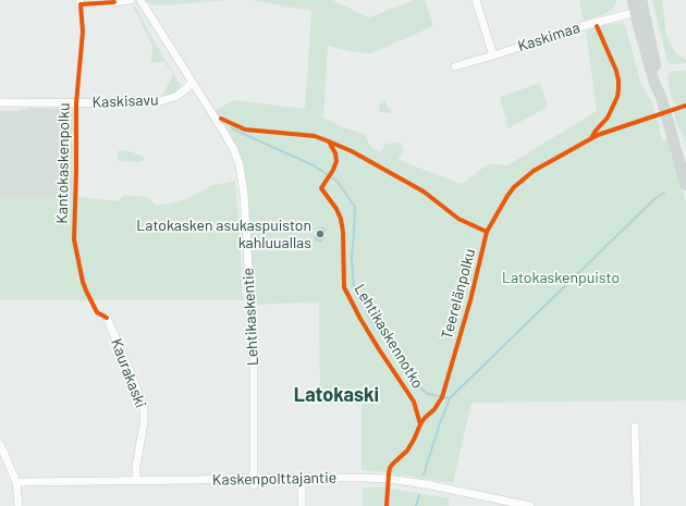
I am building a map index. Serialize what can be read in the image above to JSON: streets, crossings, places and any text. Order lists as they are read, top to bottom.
{
  "streets": {
    "street": [
      "Kaskimaa",
      "Kaskisavu",
      "Lehtikaskentie",
      "Kaurakaski",
      "Kaskenpolttajantie"
    ],
    "cycle path": ["Kantokaskenpolku", "Teerelänpolku", "Lehtikaskennotko"]
  },
  "crossings": [
    ["Kaskisavu", "Lehtikaskentie"],
    ["Lehtikaskentie", "Kaskenpolttajantie"],
    ["Kaurakaski", "Kaskenpolttajantie"]
  ],
  "districts": ["Latokaski"],
  "parks": ["Latokaskenpuisto"],
  "places": ["Latokasken asukaspuiston kahluuallas"]
}
